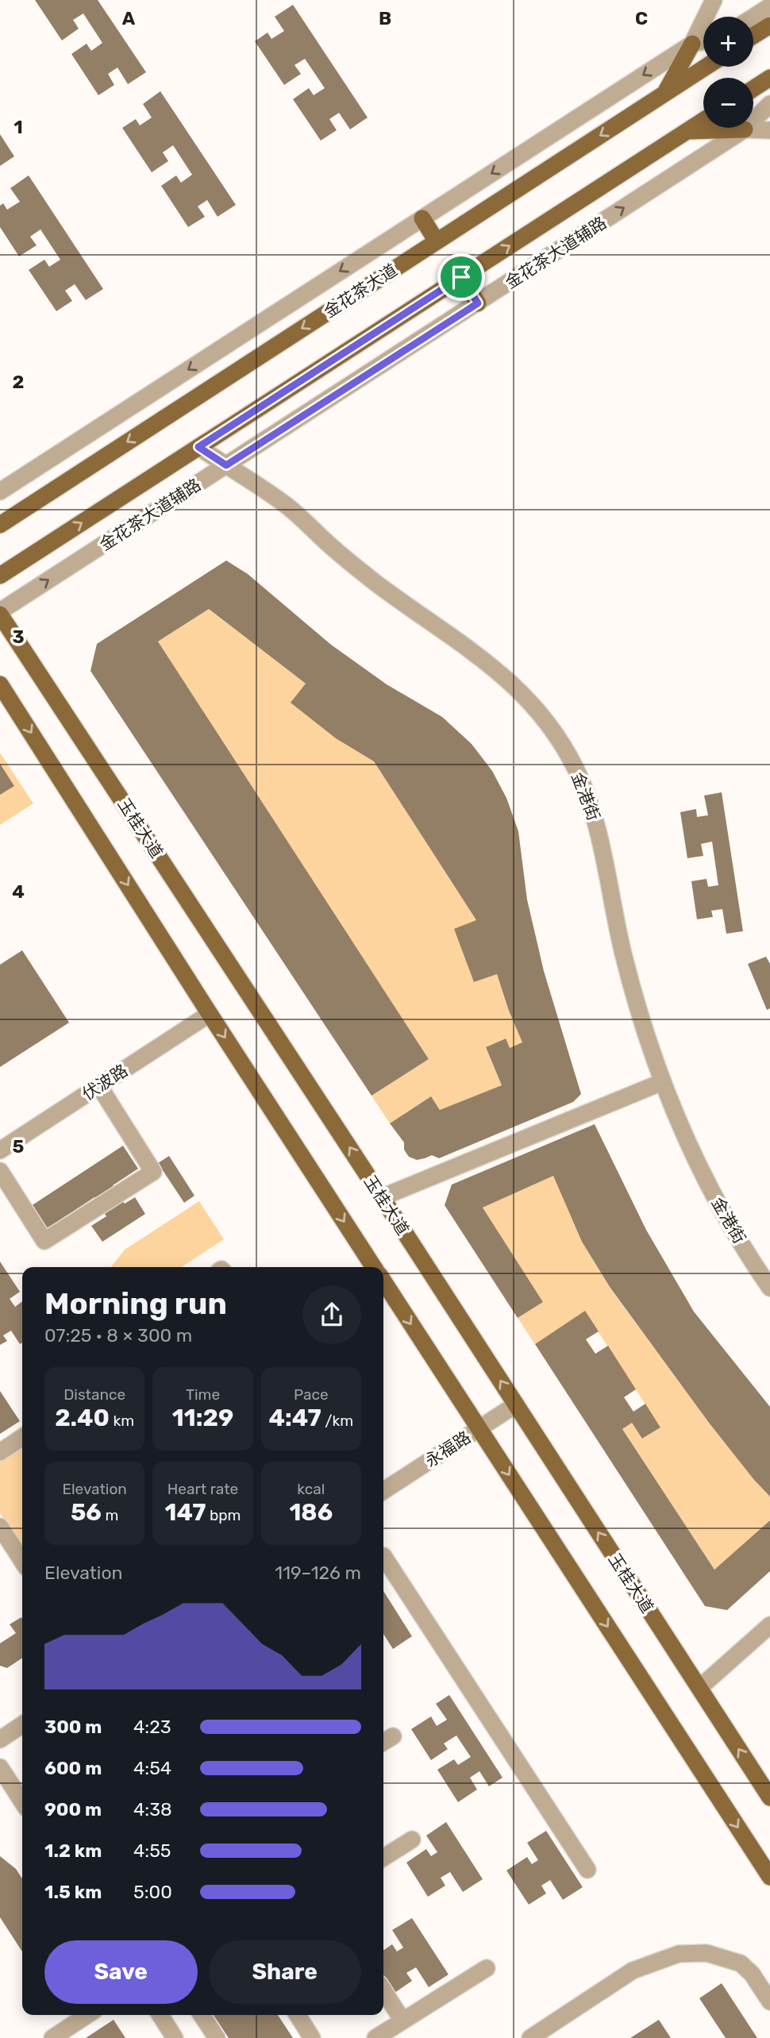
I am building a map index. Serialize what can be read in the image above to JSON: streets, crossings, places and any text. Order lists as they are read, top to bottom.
{
  "streets": {
    "main road": ["金花茶大道", "玉桂大道"],
    "street": [
      "金花茶大道辅路",
      "金港街",
      "伏波路",
      "永福路"
    ]
  },
  "crossings": [
    ["金花茶大道辅路", "金港街"],
    ["金花茶大道辅路", "玉桂大道"],
    ["玉桂大道", "永福路"]
  ],
  "page": {
    "map_buttons": ["+", "−"],
    "heading": ["Morning run", "07:25 · 8 × 300 m"],
    "stats": [
      ["Distance", "2.40 km"],
      ["Time", "11:29"],
      ["Pace", "4:47 /km"],
      ["Elevation", "56 m"],
      ["Heart rate", "147 bpm"],
      ["kcal", "186"]
    ],
    "chart": ["Elevation", "119–126 m"],
    "list": [
      {
        "name": "300 m",
        "note": "4:23"
      },
      {
        "name": "600 m",
        "note": "4:54"
      },
      {
        "name": "900 m",
        "note": "4:38"
      },
      {
        "name": "1.2 km",
        "note": "4:55"
      },
      {
        "name": "1.5 km",
        "note": "5:00"
      }
    ],
    "buttons": ["Save", "Share"]
  },
  "grid": {
    "columns": ["A", "B", "C"],
    "rows": [
      "1",
      "2",
      "3",
      "4",
      "5"
    ]
  }
}
